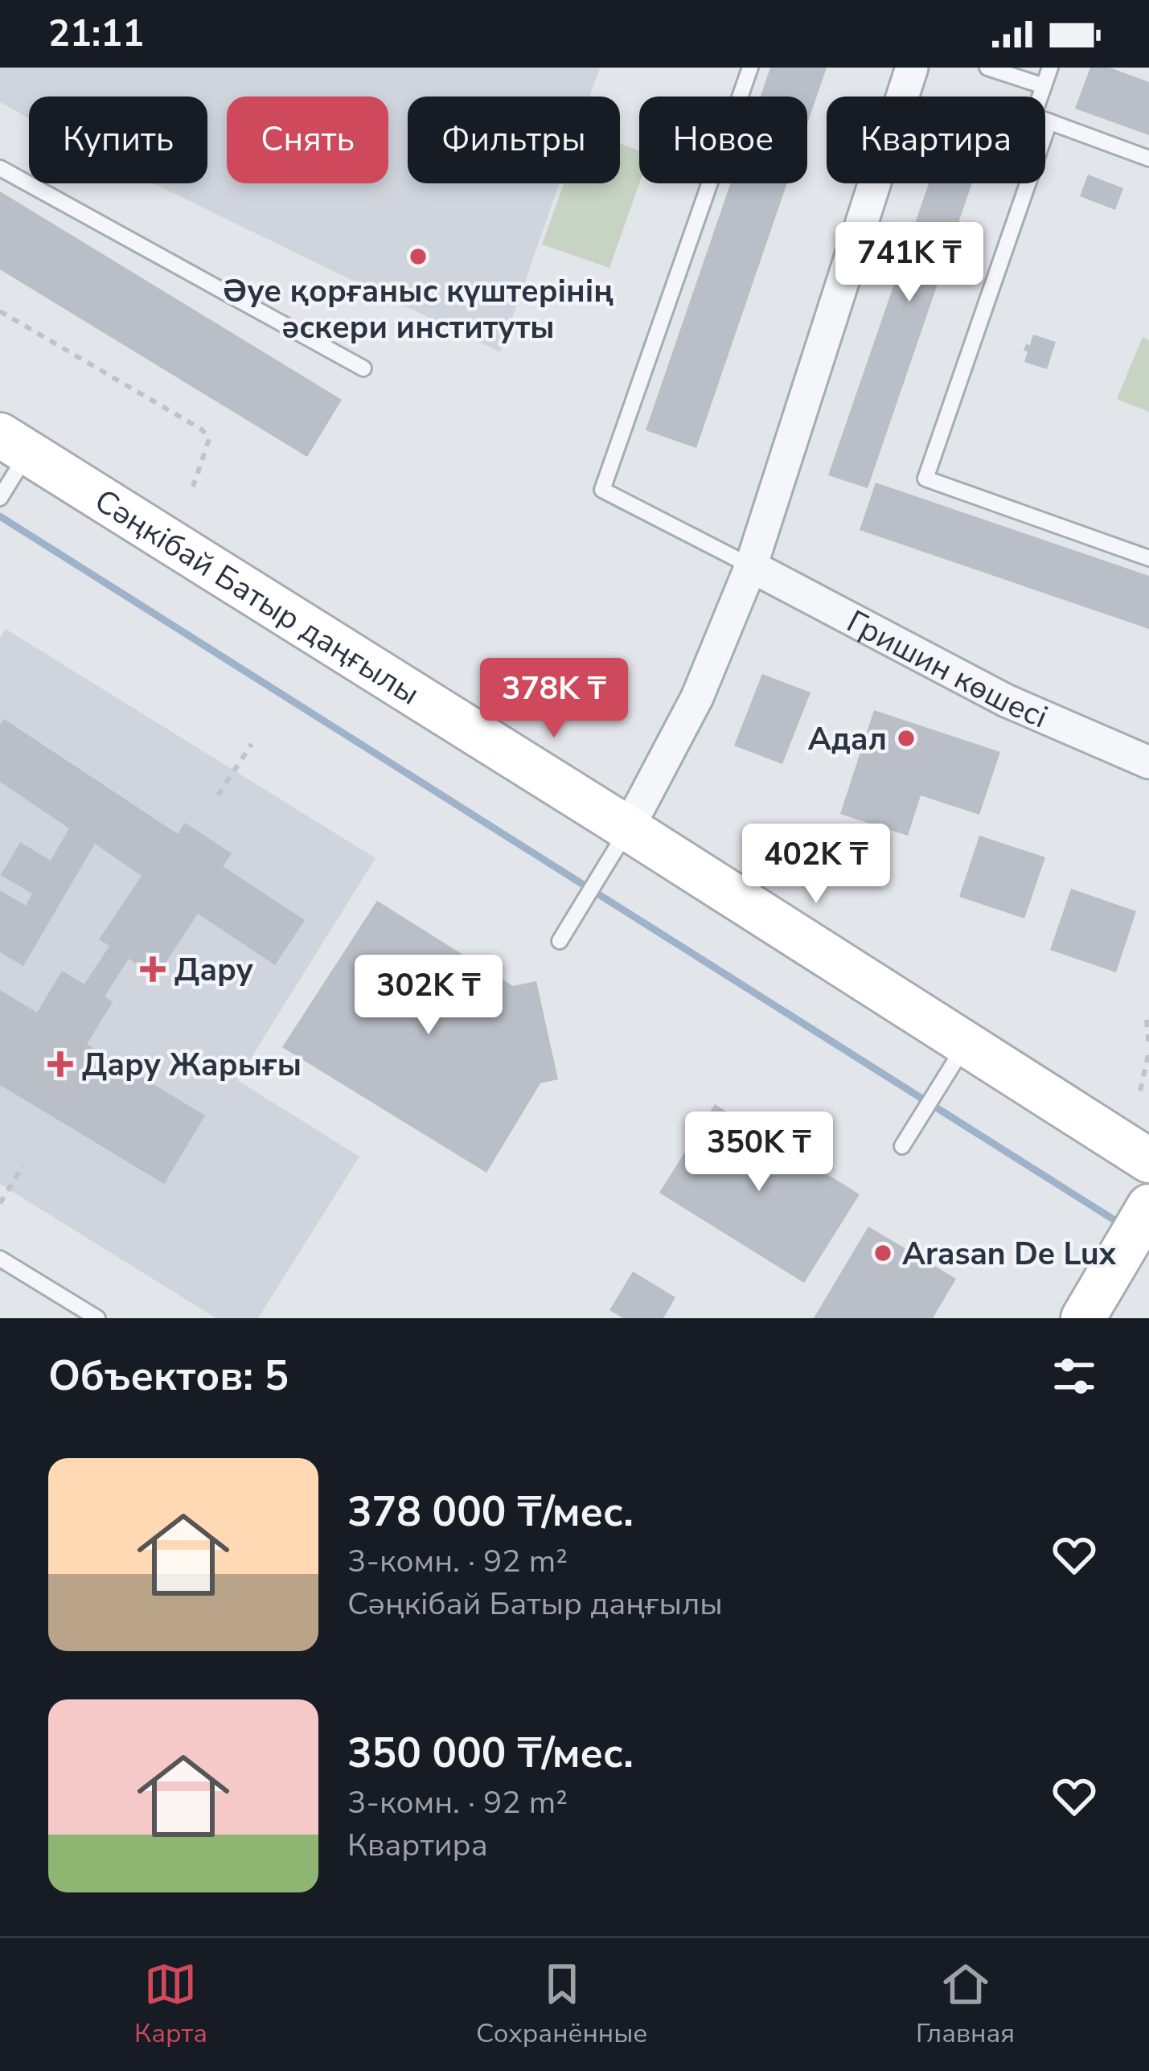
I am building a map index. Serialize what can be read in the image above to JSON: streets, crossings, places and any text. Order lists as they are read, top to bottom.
{
  "streets": {
    "main road": ["Сәңкібай Батыр даңғылы"],
    "street": ["Гришин көшесі"]
  },
  "places": {
    "other": ["Әуе қорғаныс күштерінің әскери институты", "Адал", "Arasan De Lux"],
    "health": ["Дару", "Дару Жарығы"]
  },
  "page": {
    "status": "21:11",
    "chip": [
      "Купить",
      "Снять",
      "Фильтры",
      "Новое",
      "Квартира"
    ],
    "price": [
      "741K ₸",
      "378K ₸",
      "402K ₸",
      "302K ₸",
      "350K ₸"
    ],
    "heading": "Объектов: 5",
    "list": [
      {
        "name": "378 000 ₸/мес.",
        "note": "3-комн. · 92 m² · Сәңкібай Батыр даңғылы"
      },
      {
        "name": "350 000 ₸/мес.",
        "note": "3-комн. · 92 m² · Квартира"
      }
    ],
    "tabs": ["Карта", "Сохранённые", "Главная"]
  }
}
